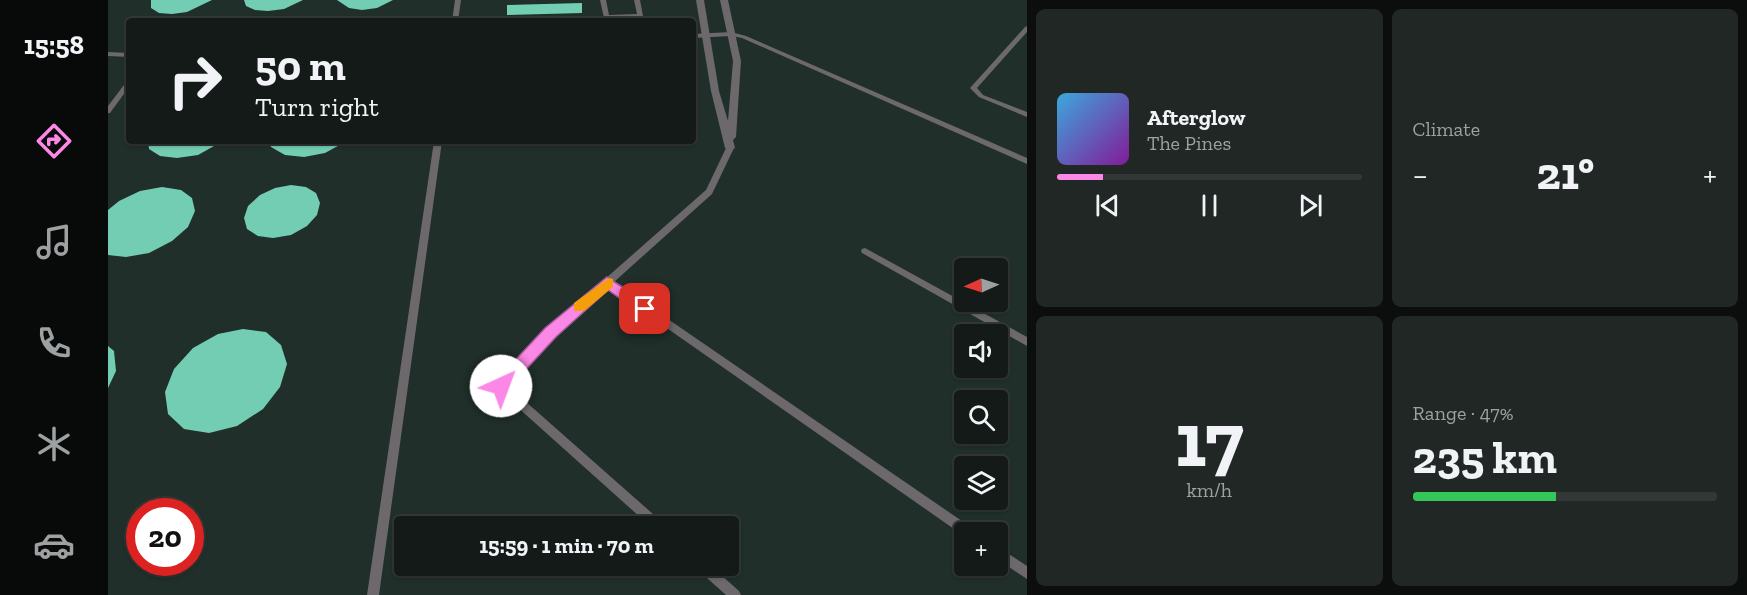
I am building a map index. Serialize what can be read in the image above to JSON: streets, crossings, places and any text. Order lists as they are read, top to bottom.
{
  "north": "left",
  "page": {
    "tabs": "15:58",
    "tile": [
      "Climate",
      ["17", "km/h"],
      ["Range · 47%", "235 km"]
    ],
    "turn": ["50 m", "Turn right"],
    "song": ["Afterglow", "The Pines"],
    "heat": ["−", "21°", "+"],
    "map_buttons": "+",
    "limit": "20",
    "trip": "15:59 · 1 min · 70 m"
  }
}
